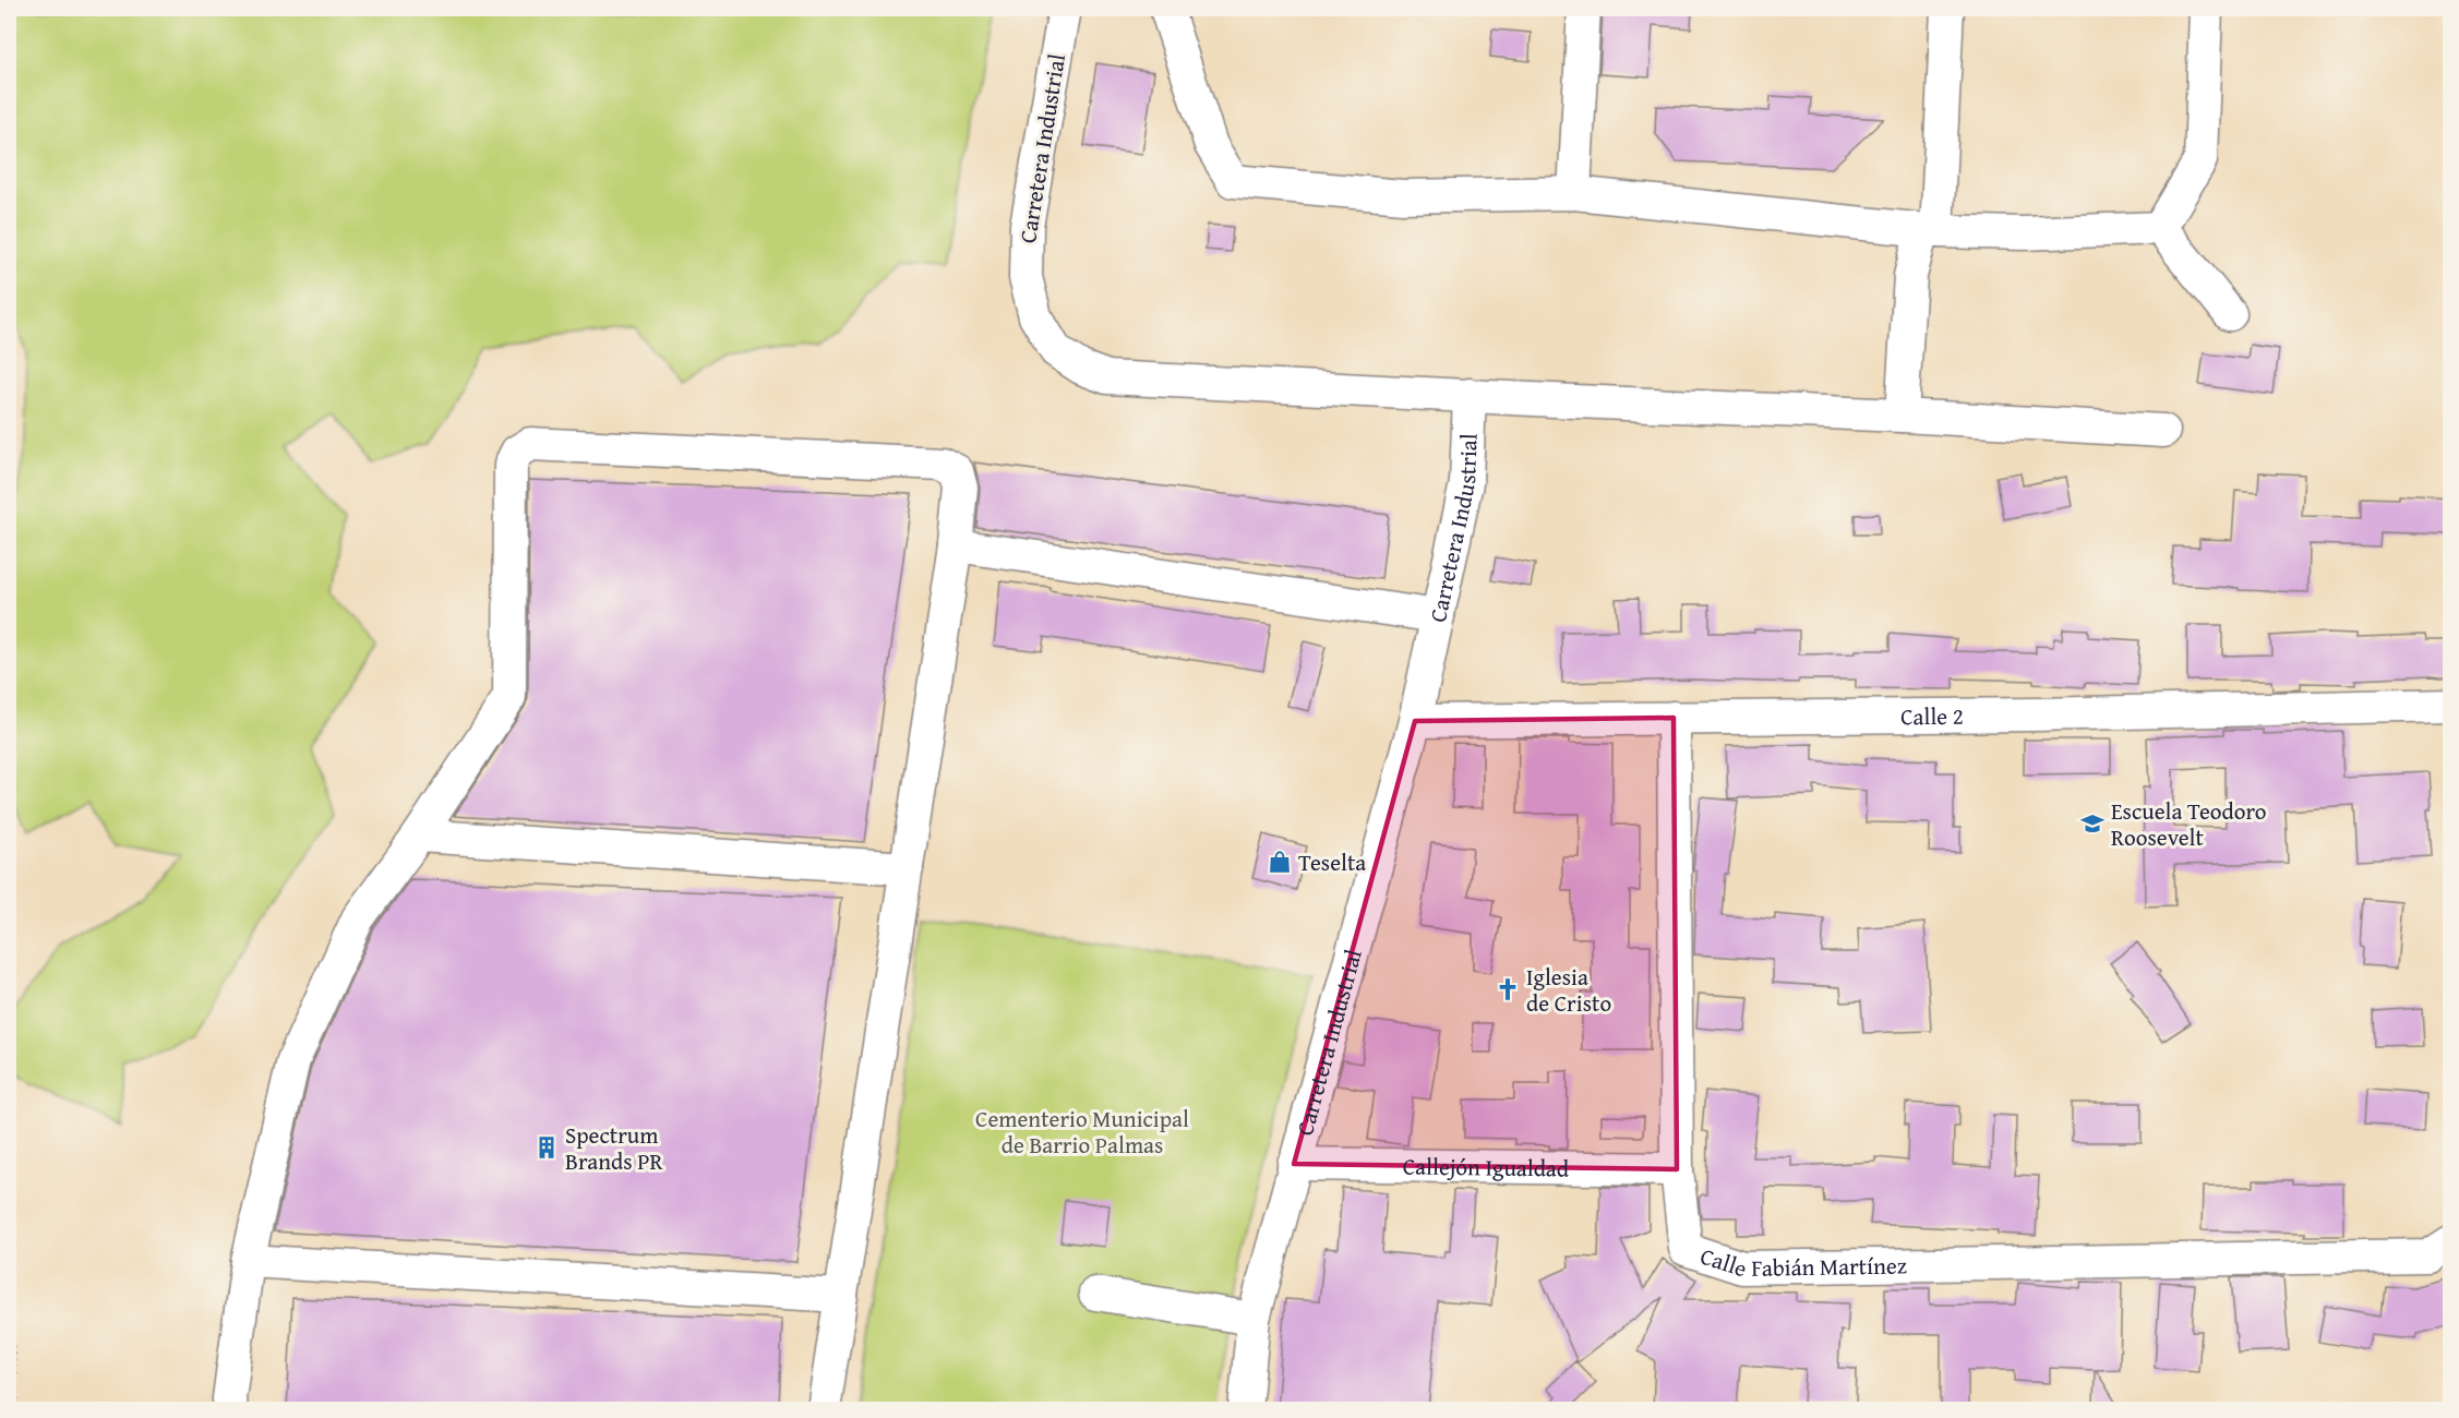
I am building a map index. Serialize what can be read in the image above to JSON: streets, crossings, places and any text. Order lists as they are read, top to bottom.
{
  "streets": {
    "street": [
      "Carretera Industrial",
      "Calle 2",
      "Callejón Igualdad",
      "Calle Fabián Martínez"
    ]
  },
  "crossings": [
    ["Carretera Industrial", "Calle 2"],
    ["Carretera Industrial", "Callejón Igualdad"],
    ["Calle 2", "Calle Fabián Martínez"],
    ["Callejón Igualdad", "Calle Fabián Martínez"]
  ],
  "parks": ["Cementerio Municipal de Barrio Palmas"],
  "places": {
    "school or university": ["Escuela Teodoro Roosevelt"],
    "shop": ["Teselta"],
    "church": ["Iglesia de Cristo"],
    "building": ["Spectrum Brands PR"]
  }
}
